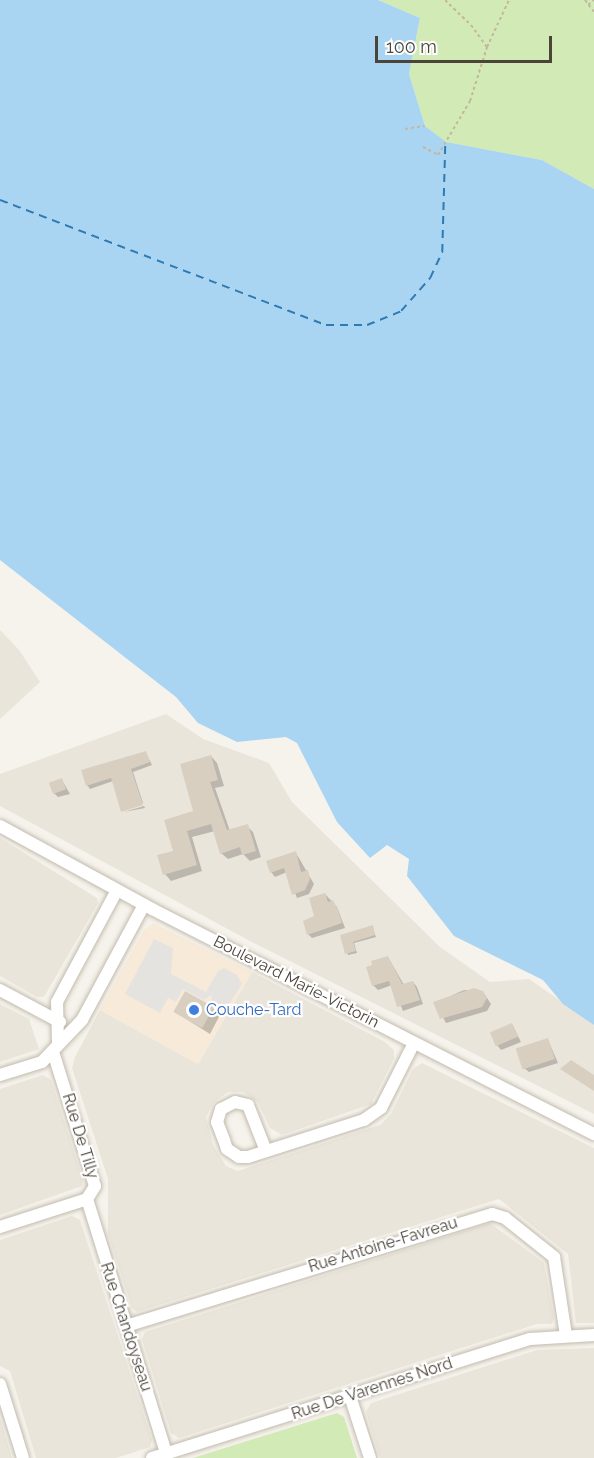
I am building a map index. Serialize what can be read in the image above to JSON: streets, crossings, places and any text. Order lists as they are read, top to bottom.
{
  "streets": {
    "street": [
      "Boulevard Marie-Victorin",
      "Rue De Tilly",
      "Rue Antoine-Favreau",
      "Rue Chandoyseau",
      "Rue De Varennes Nord"
    ]
  },
  "crossings": [
    ["Boulevard Marie-Victorin", "Rue De Tilly"],
    ["Rue De Tilly", "Rue Chandoyseau"],
    ["Rue Antoine-Favreau", "Rue Chandoyseau"],
    ["Rue Antoine-Favreau", "Rue De Varennes Nord"],
    ["Rue Chandoyseau", "Rue De Varennes Nord"]
  ],
  "places": ["Couche-Tard"],
  "scale_bar": "100 m"
}
